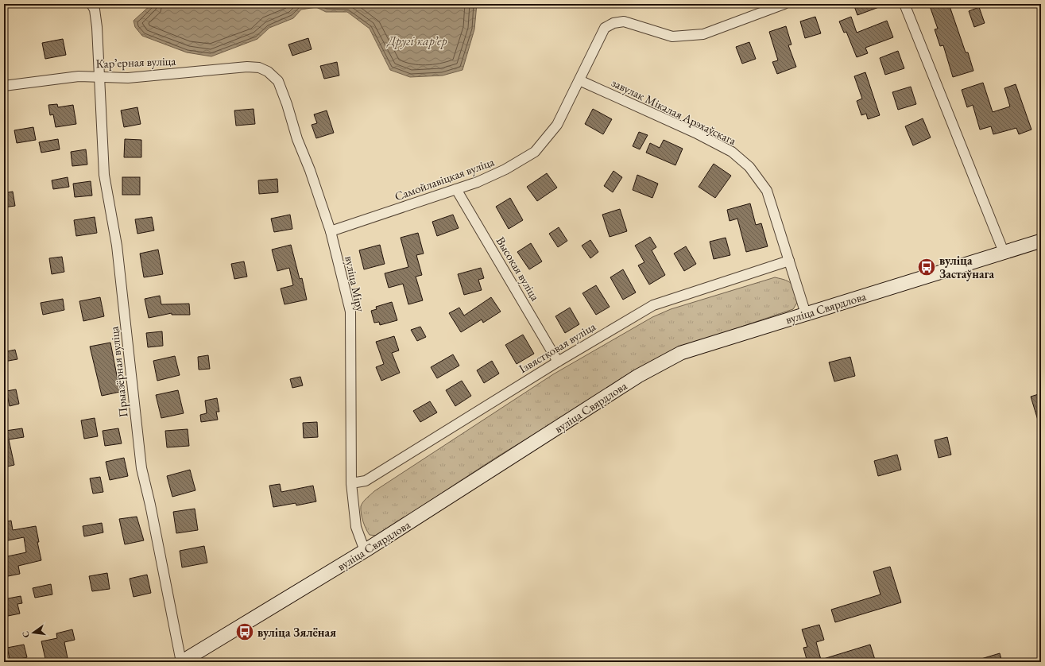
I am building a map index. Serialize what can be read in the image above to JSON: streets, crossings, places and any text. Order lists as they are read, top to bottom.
{
  "streets": {
    "street": [
      "Карʼерная вуліца",
      "завулак Мікалая Арэхаўскага",
      "Самойлавіцкая вуліца",
      "Высокая вуліца",
      "вуліца Міру",
      "вуліца Свярдлова",
      "Ізвястковая вуліца",
      "Прыазёрная вуліца"
    ]
  },
  "crossings": [
    ["Карʼерная вуліца", "вуліца Міру"],
    ["Карʼерная вуліца", "Прыазёрная вуліца"],
    ["завулак Мікалая Арэхаўскага", "Самойлавіцкая вуліца"],
    ["завулак Мікалая Арэхаўскага", "вуліца Свярдлова"],
    ["завулак Мікалая Арэхаўскага", "Ізвястковая вуліца"],
    ["Самойлавіцкая вуліца", "Высокая вуліца"],
    ["Самойлавіцкая вуліца", "вуліца Міру"],
    ["Высокая вуліца", "Ізвястковая вуліца"],
    ["вуліца Міру", "вуліца Свярдлова"],
    ["вуліца Міру", "Ізвястковая вуліца"],
    ["вуліца Свярдлова", "Прыазёрная вуліца"]
  ],
  "water": ["Другі карʼер"],
  "places": {
    "bus stop": ["вуліца Застаўнага", "вуліца Зялёная"]
  },
  "north": "left"
}
